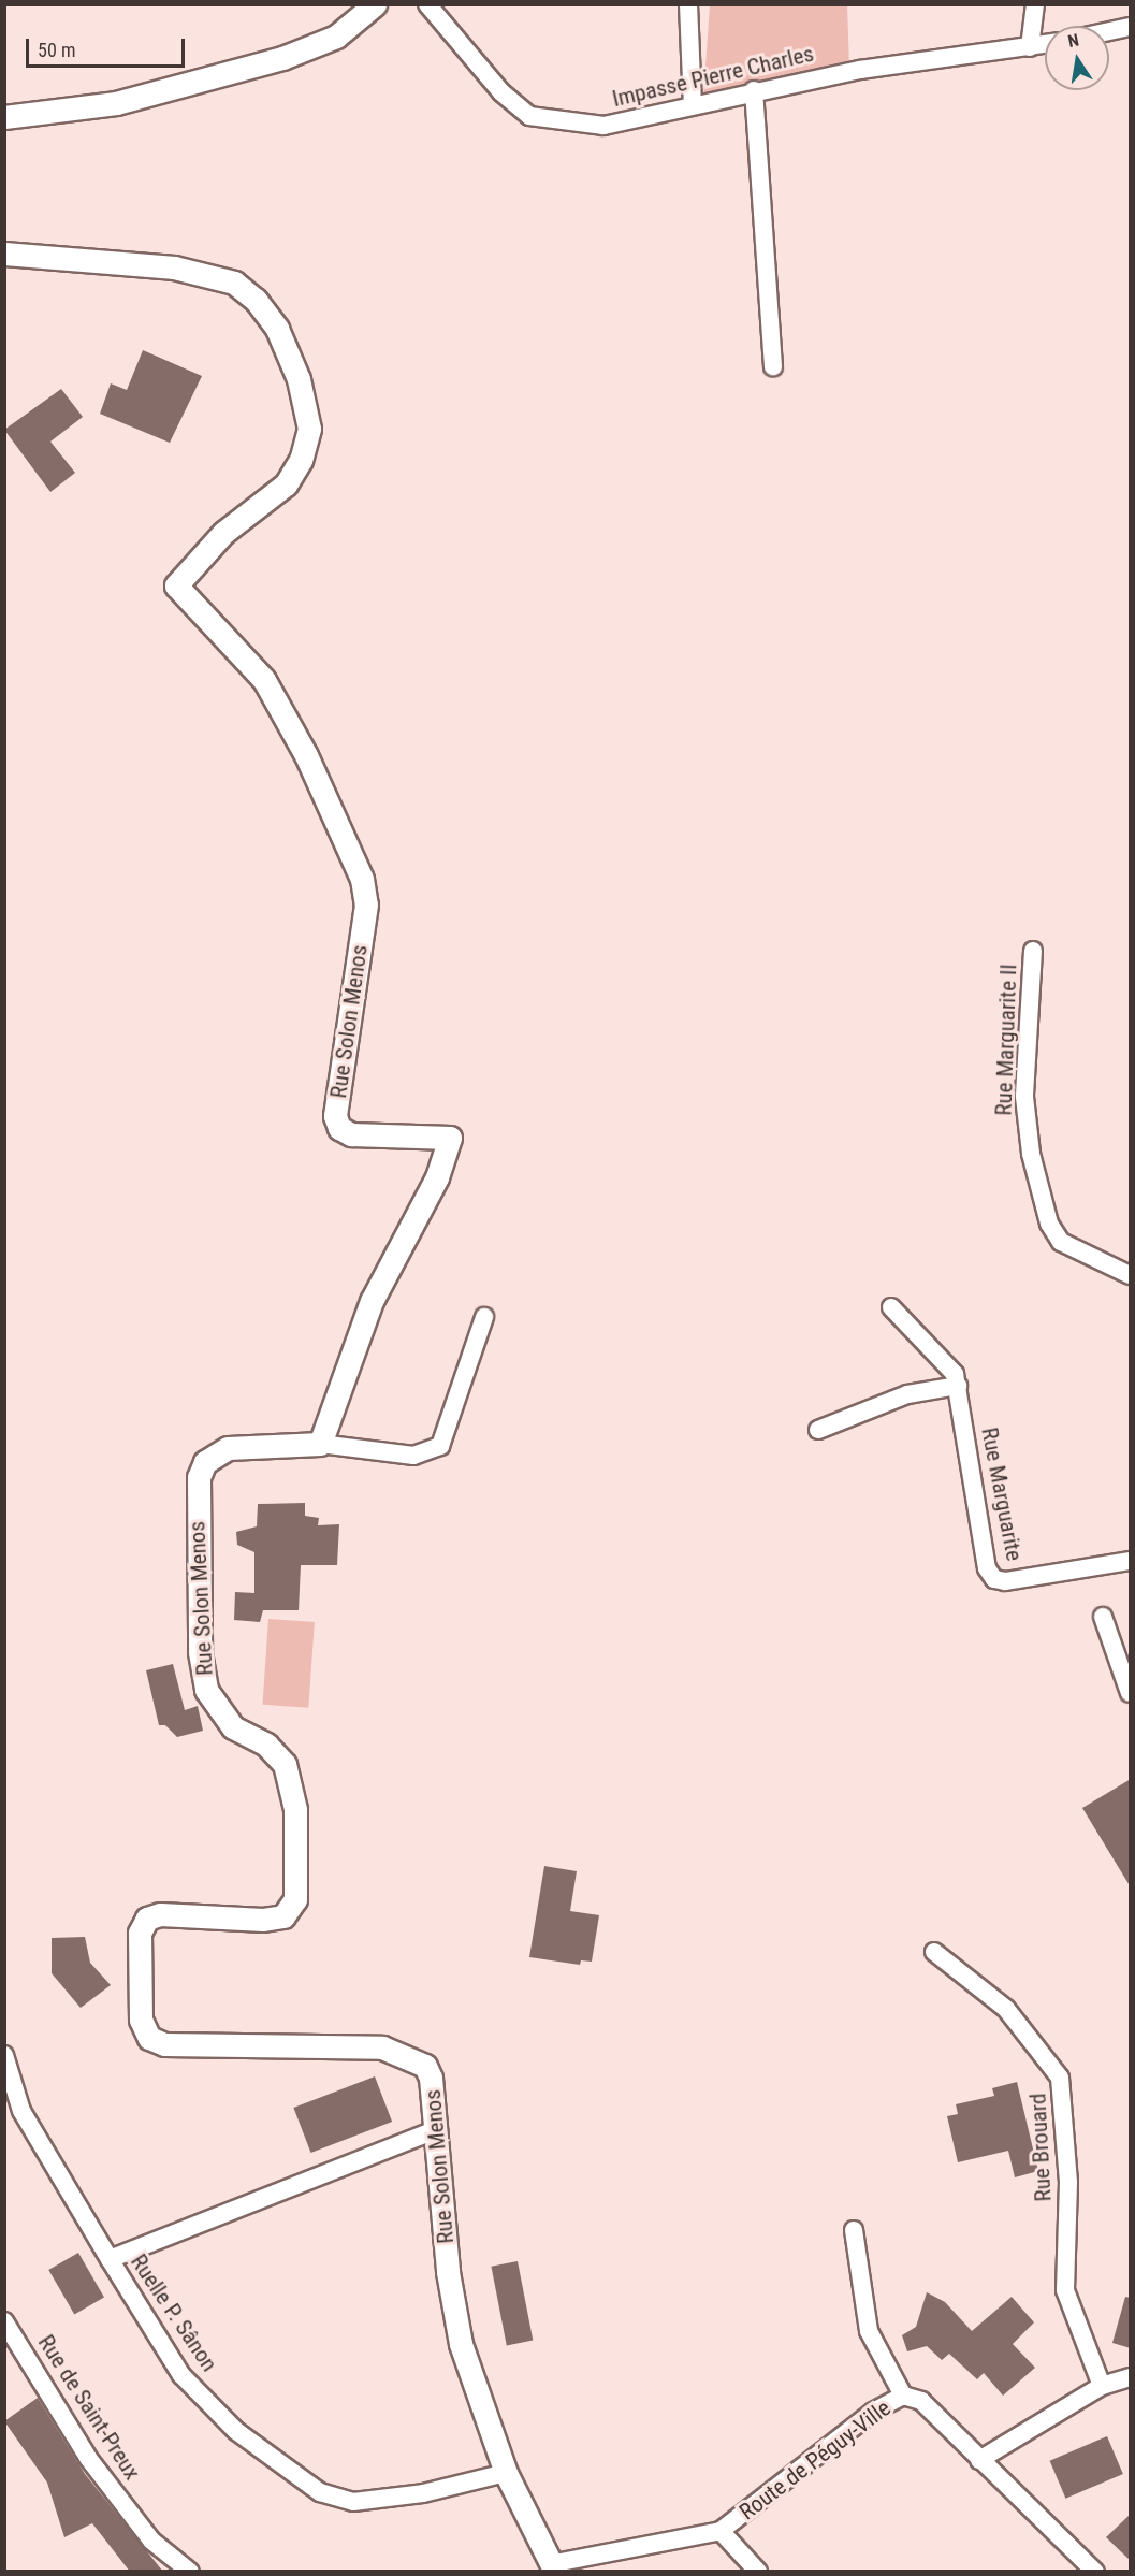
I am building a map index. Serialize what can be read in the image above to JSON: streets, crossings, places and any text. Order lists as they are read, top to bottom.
{
  "streets": {
    "street": [
      "Impasse Pierre Charles",
      "Rue Solon Menos",
      "Rue Marguarite II",
      "Rue Marguarite",
      "Rue Brouard",
      "Ruelle P. Sânon",
      "Rue de Saint-Preux",
      "Route de Péguy-Ville"
    ]
  },
  "crossings": [
    ["Rue Solon Menos", "Ruelle P. Sânon"],
    ["Rue Solon Menos", "Route de Péguy-Ville"]
  ],
  "scale_bar": "50 m",
  "north": "top"
}
